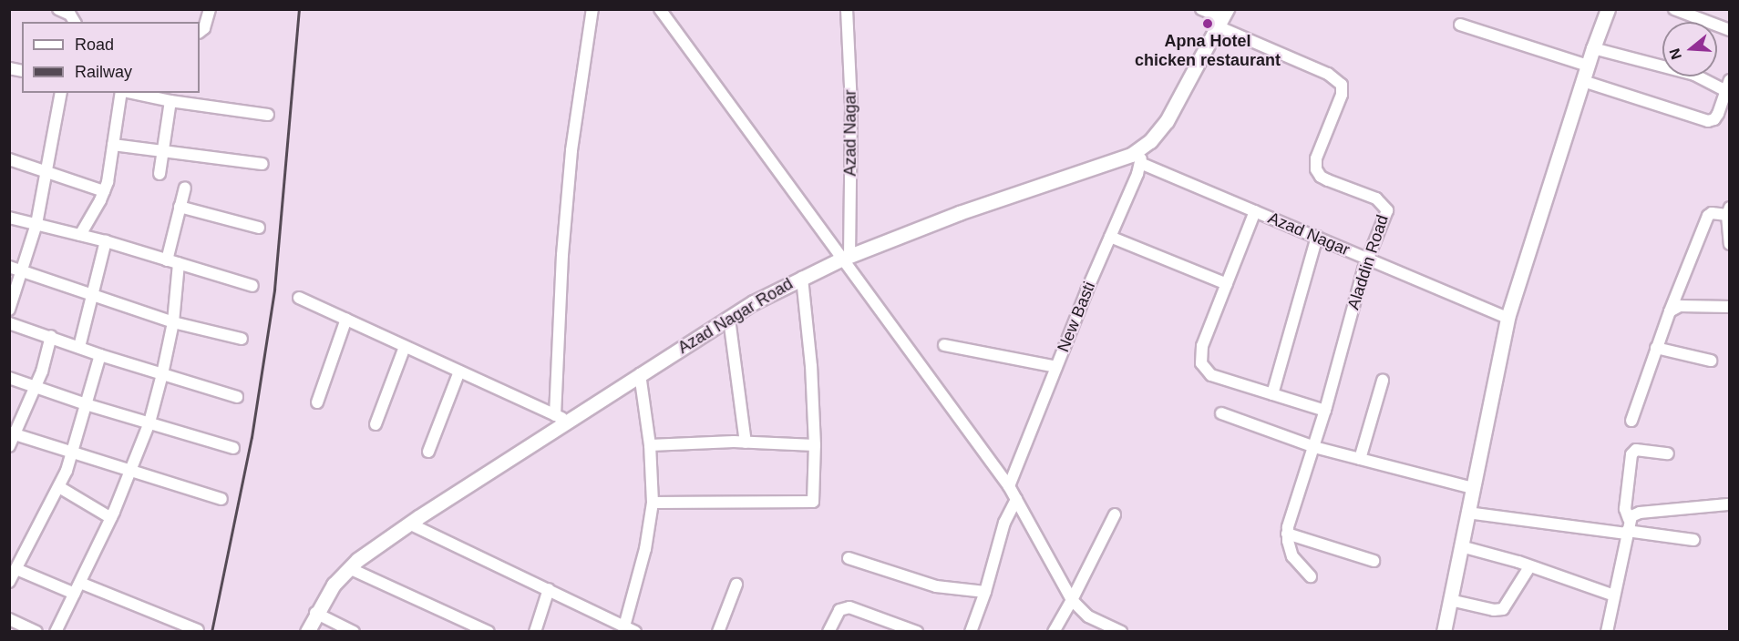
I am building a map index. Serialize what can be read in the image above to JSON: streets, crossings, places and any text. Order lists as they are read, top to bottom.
{
  "streets": {
    "street": [
      "Azad Nagar",
      "Aladdin Road",
      "Azad Nagar Road",
      "New Basti"
    ]
  },
  "crossings": [
    ["Azad Nagar", "Aladdin Road"],
    ["Azad Nagar", "Azad Nagar Road"],
    ["Azad Nagar", "New Basti"],
    ["Aladdin Road", "Azad Nagar Road"],
    ["Azad Nagar Road", "New Basti"]
  ],
  "places": ["Apna Hotel chicken restaurant"],
  "legend": ["Road", "Railway"],
  "north": "left"
}
